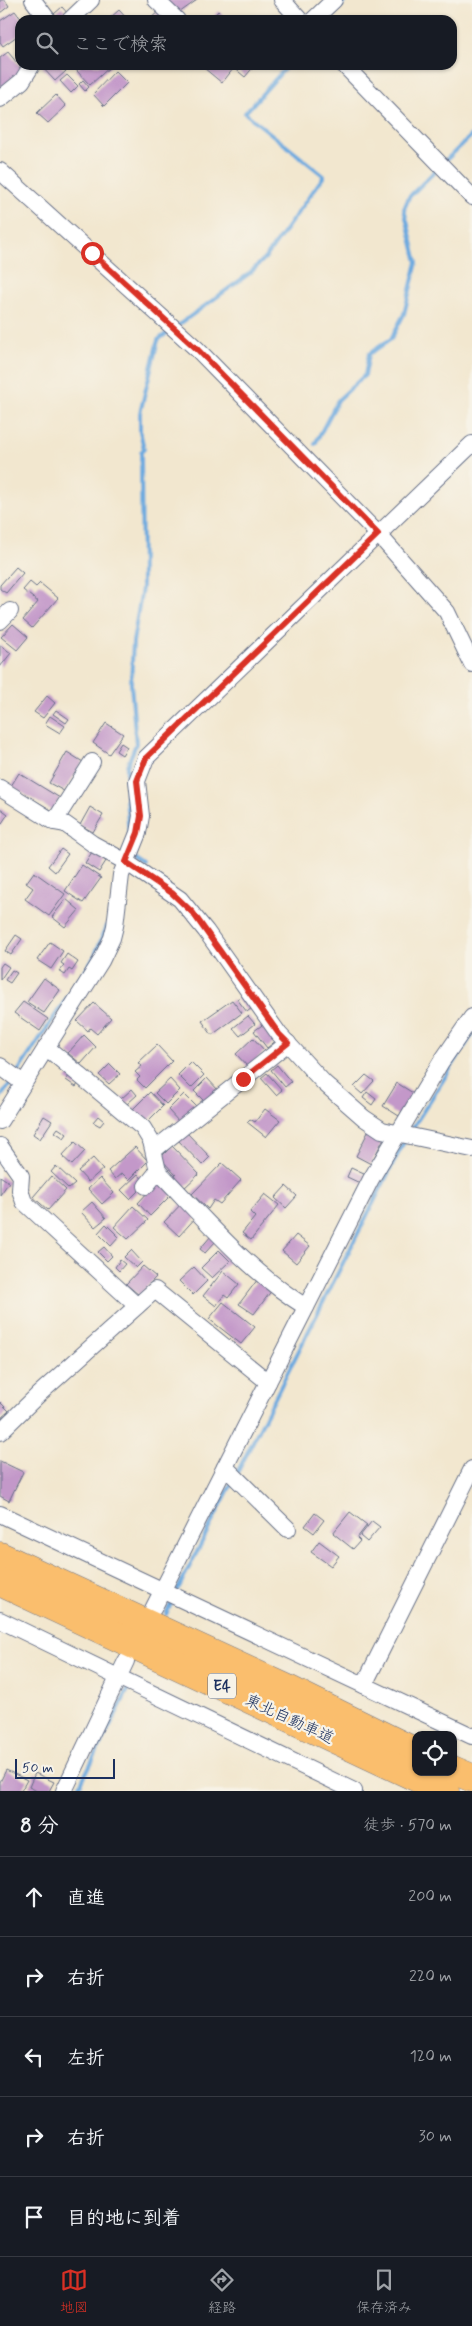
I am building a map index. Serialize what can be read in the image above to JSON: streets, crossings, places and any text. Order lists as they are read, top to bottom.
{
  "streets": {
    "highway": ["E4", "東北自動車道"]
  },
  "scale_bar": "50 m",
  "page": {
    "search": "ここで検索",
    "scale": "50 m",
    "heading": ["8 分", "徒歩 · 570 m"],
    "list": [
      ["直進", "200 m"],
      ["右折", "220 m"],
      ["左折", "120 m"],
      ["右折", "30 m"],
      "目的地に到着"
    ],
    "nav": ["地図", "経路", "保存済み"]
  }
}
